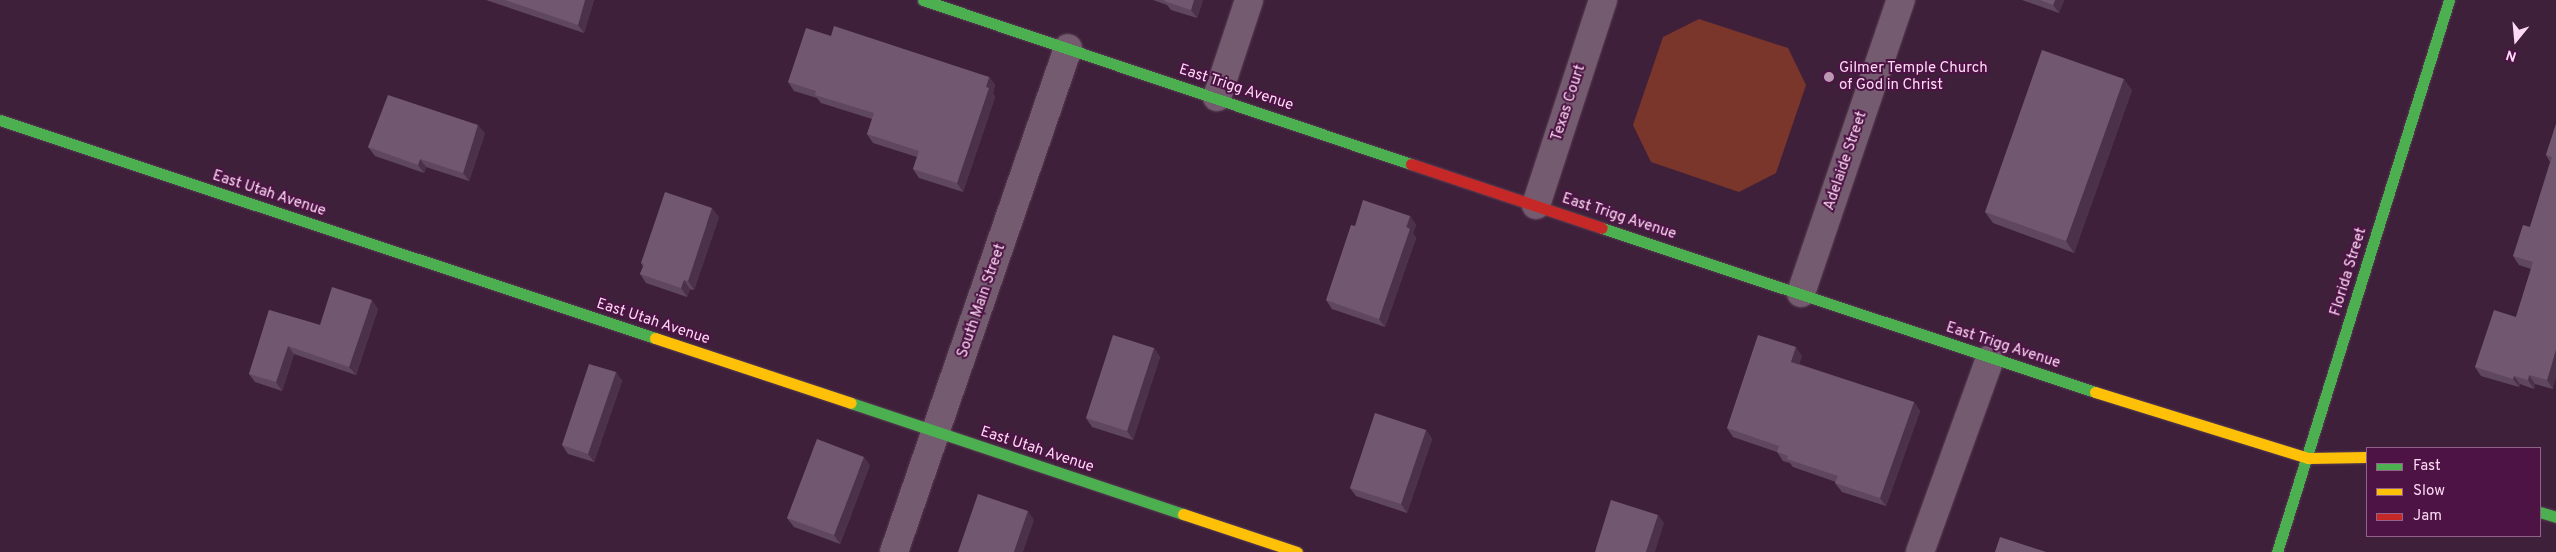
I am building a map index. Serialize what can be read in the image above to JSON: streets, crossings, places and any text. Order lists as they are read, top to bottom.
{
  "streets": {
    "street": [
      "East Trigg Avenue",
      "Texas Court",
      "Adelaide Street",
      "East Utah Avenue",
      "Florida Street",
      "South Main Street"
    ]
  },
  "crossings": [
    ["East Trigg Avenue", "Texas Court"],
    ["East Trigg Avenue", "Adelaide Street"],
    ["East Trigg Avenue", "Florida Street"],
    ["East Trigg Avenue", "South Main Street"],
    ["East Utah Avenue", "South Main Street"]
  ],
  "places": ["Gilmer Temple Church of God in Christ"],
  "legend": ["Fast", "Slow", "Jam"],
  "north": "bottom"
}
